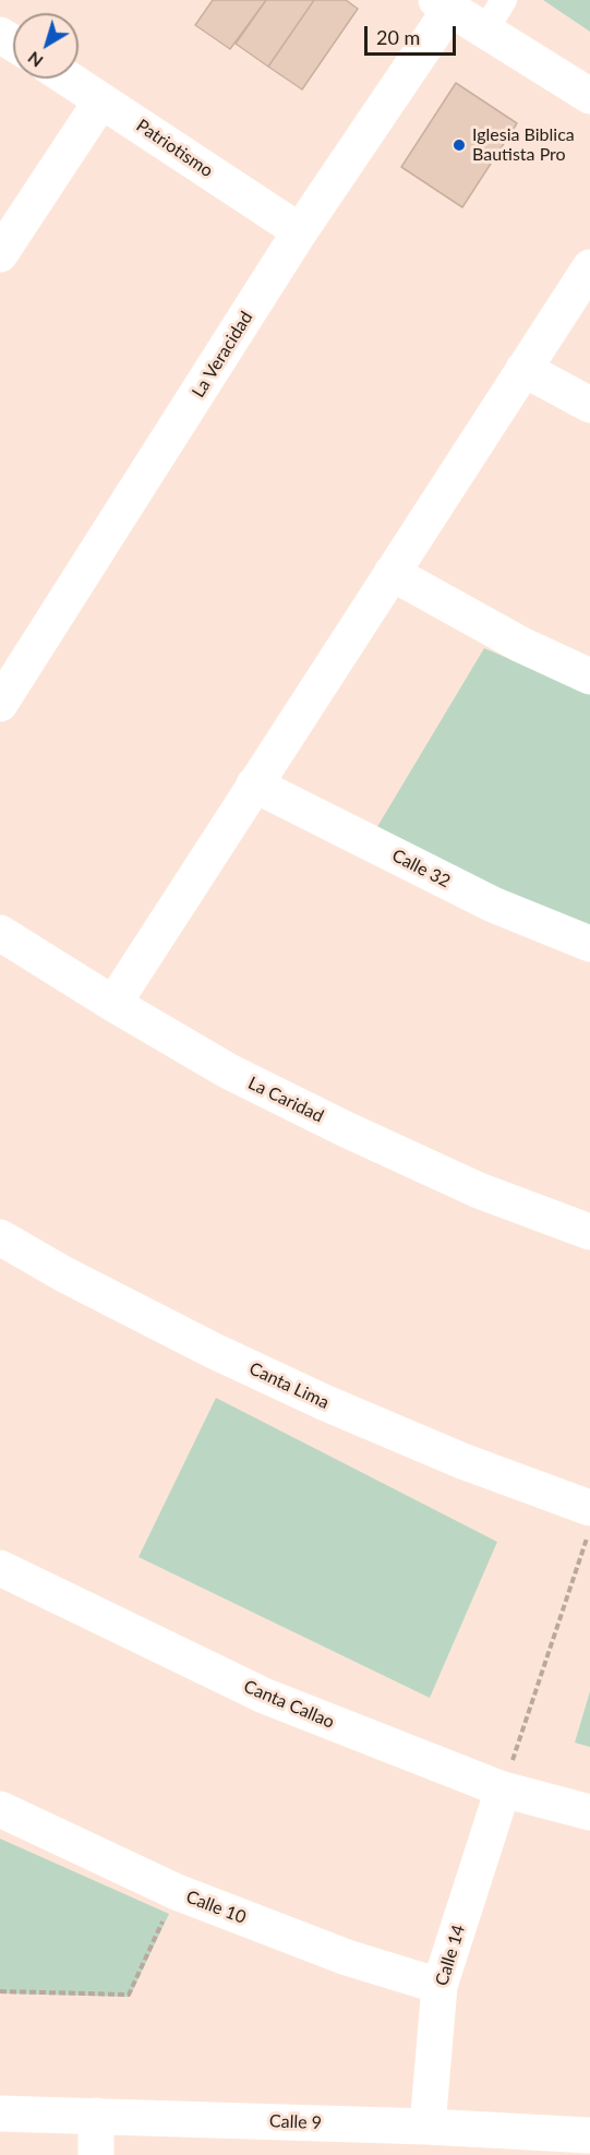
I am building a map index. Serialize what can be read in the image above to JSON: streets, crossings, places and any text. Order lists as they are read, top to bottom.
{
  "streets": {
    "street": [
      "Patriotismo",
      "La Veracidad",
      "Calle 32",
      "La Caridad",
      "Canta Lima",
      "Canta Callao",
      "Calle 10",
      "Calle 14",
      "Calle 9"
    ]
  },
  "crossings": [
    ["Patriotismo", "La Veracidad"],
    ["Canta Callao", "Calle 14"],
    ["Calle 10", "Calle 14"],
    ["Calle 14", "Calle 9"]
  ],
  "places": ["Iglesia Biblica Bautista Pro"],
  "scale_bar": "20 m",
  "north": "bottom left"
}
